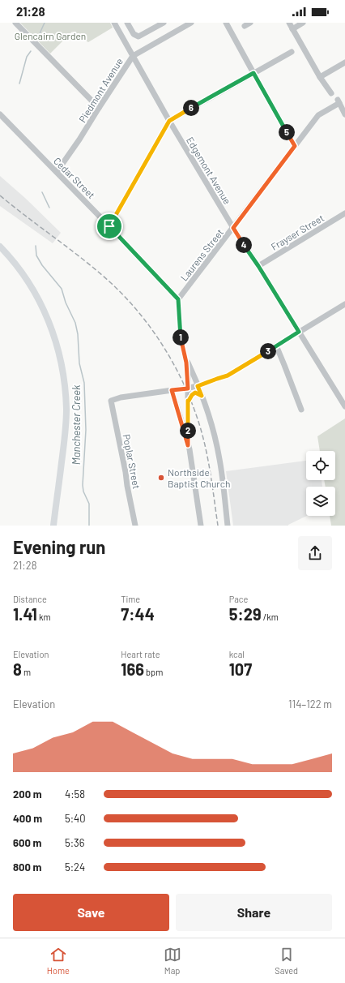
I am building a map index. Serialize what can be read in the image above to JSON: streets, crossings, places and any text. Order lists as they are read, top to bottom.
{
  "streets": {
    "street": [
      "Piedmont Avenue",
      "Edgemont Avenue",
      "Cedar Street",
      "Frayser Street",
      "Laurens Street",
      "Poplar Street"
    ]
  },
  "crossings": [
    ["Piedmont Avenue", "Edgemont Avenue"],
    ["Piedmont Avenue", "Cedar Street"],
    ["Edgemont Avenue", "Frayser Street"],
    ["Edgemont Avenue", "Laurens Street"],
    ["Cedar Street", "Laurens Street"]
  ],
  "water": ["Manchester Creek"],
  "parks": ["Glencairn Garden"],
  "places": ["Northside Baptist Church"],
  "page": {
    "status": "21:28",
    "pins": [
      "6",
      "5",
      "4",
      "1",
      "3",
      "2"
    ],
    "heading": ["Evening run", "21:28"],
    "stats": [
      ["Distance", "1.41 km"],
      ["Time", "7:44"],
      ["Pace", "5:29 /km"],
      ["Elevation", "8 m"],
      ["Heart rate", "166 bpm"],
      ["kcal", "107"]
    ],
    "chart": ["Elevation", "114–122 m"],
    "list": [
      {
        "name": "200 m",
        "note": "4:58"
      },
      {
        "name": "400 m",
        "note": "5:40"
      },
      {
        "name": "600 m",
        "note": "5:36"
      },
      {
        "name": "800 m",
        "note": "5:24"
      }
    ],
    "buttons": ["Save", "Share"],
    "tabs": ["Home", "Map", "Saved"]
  }
}
